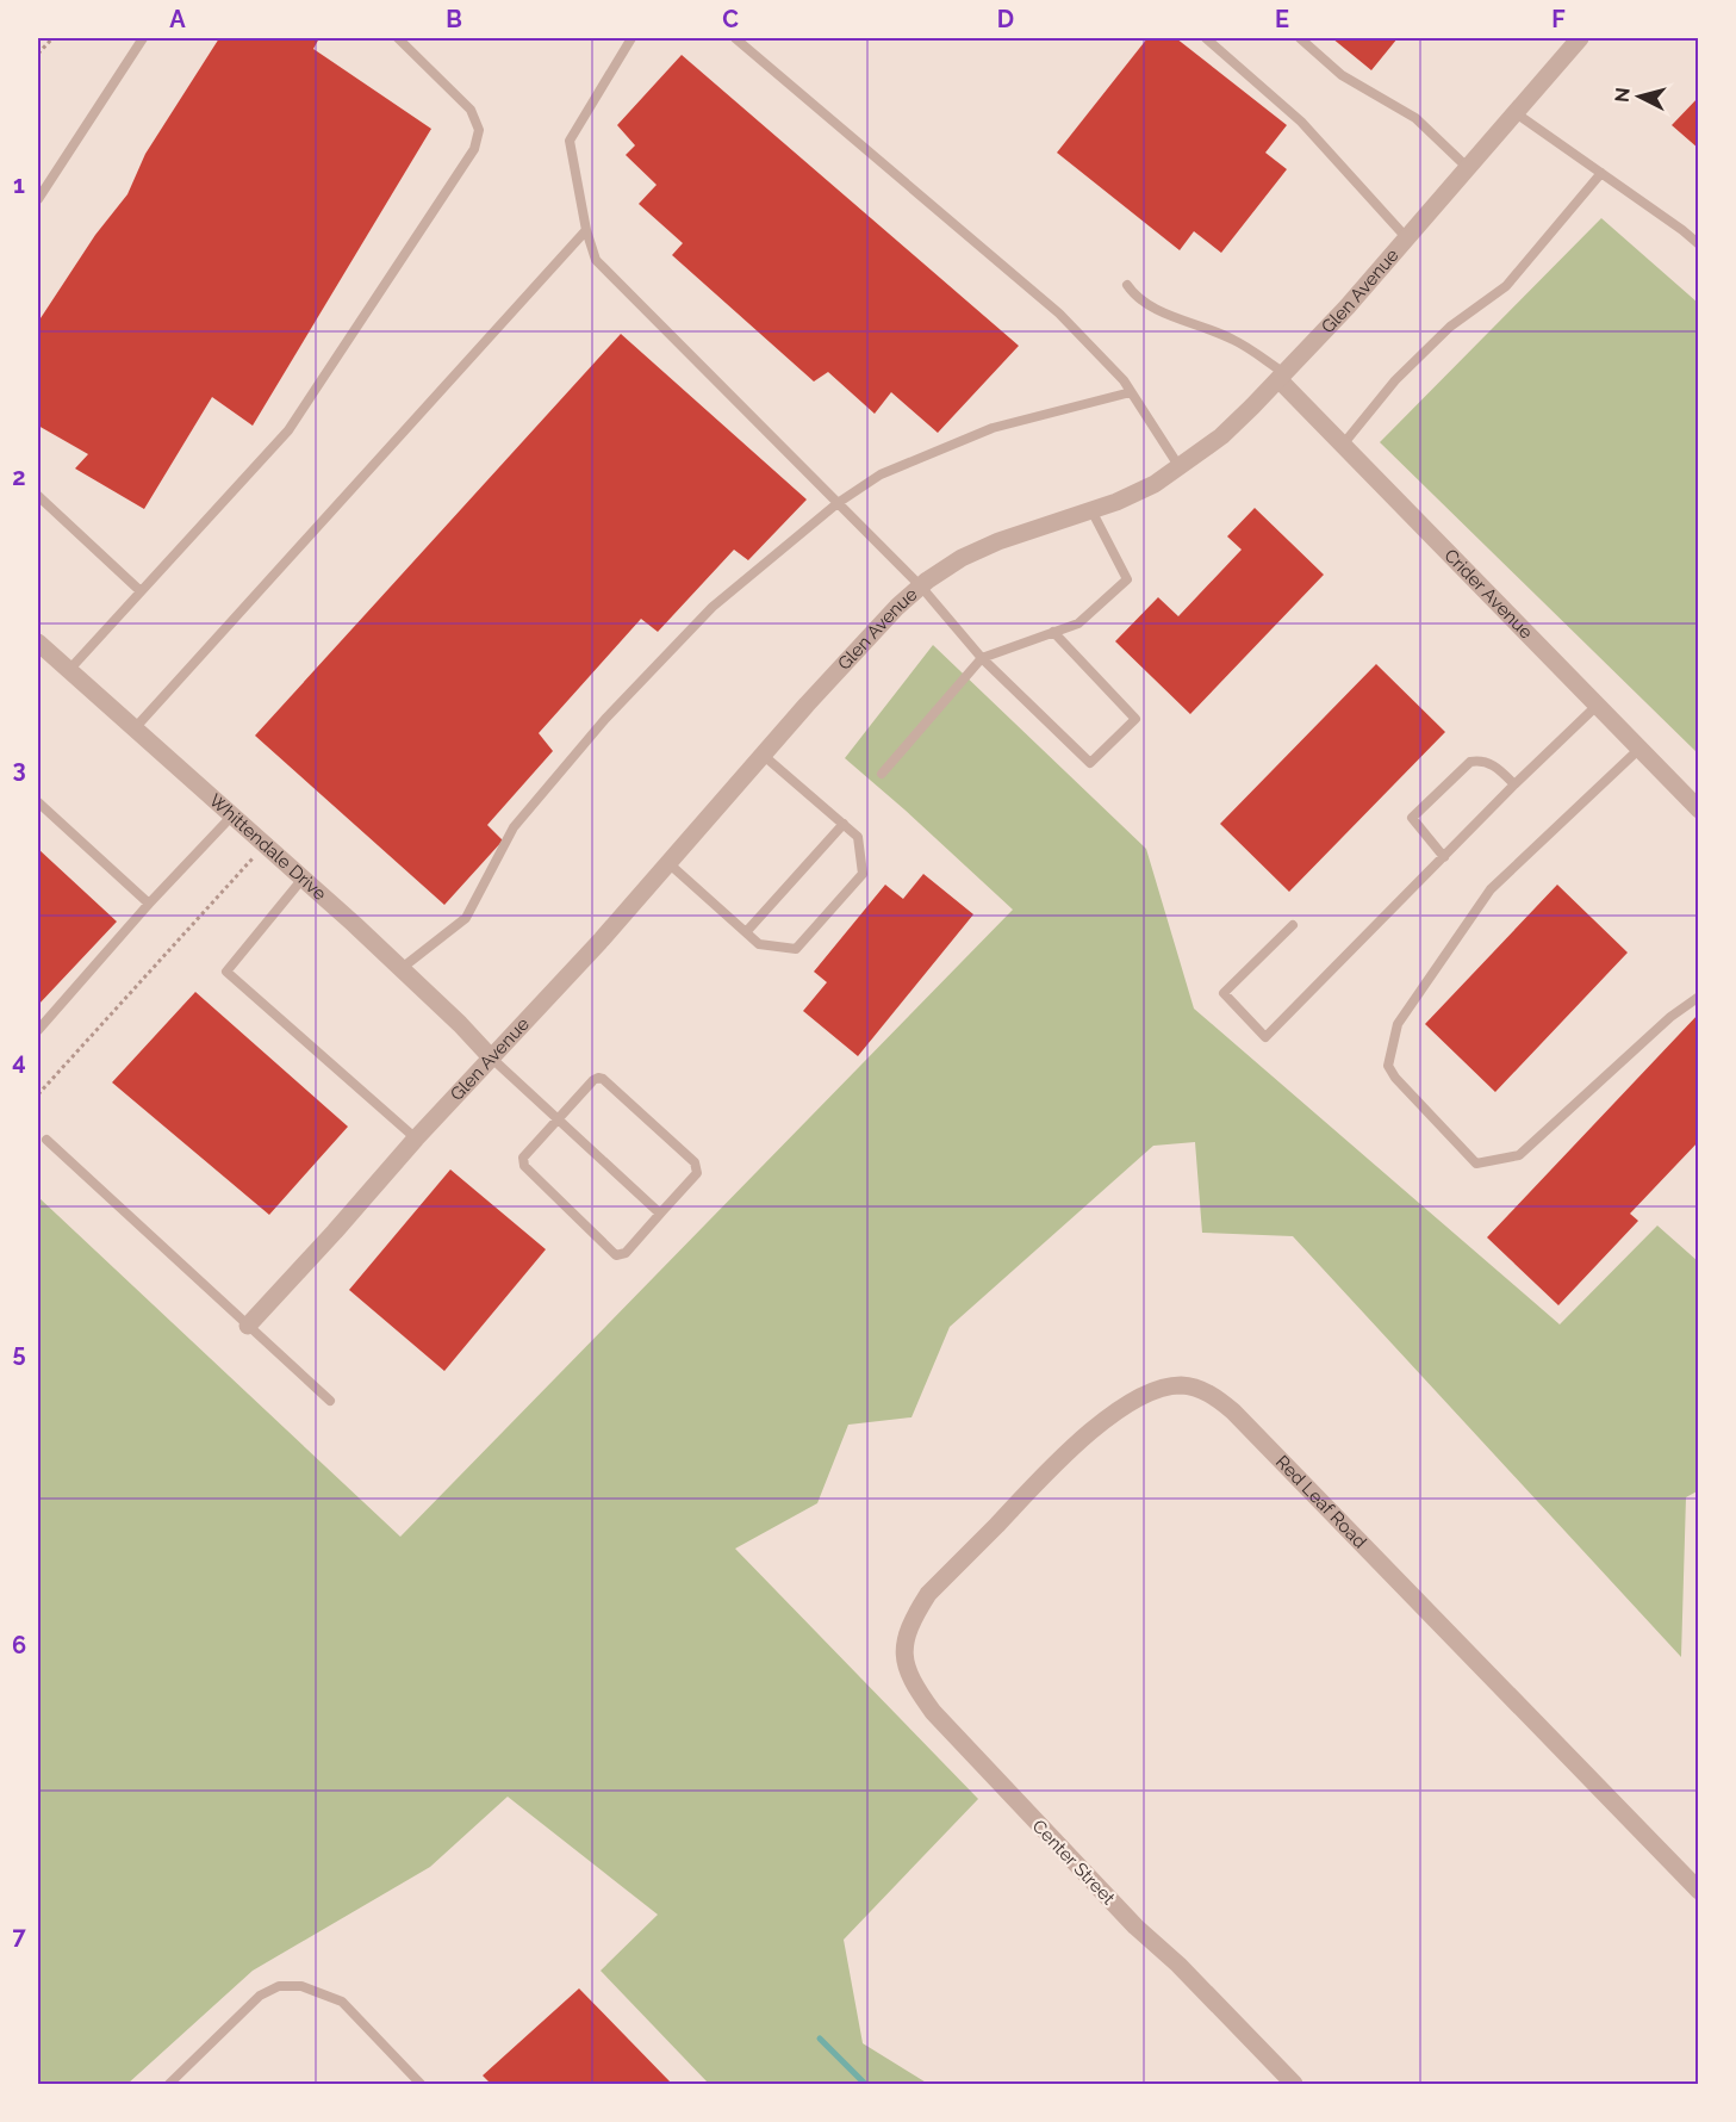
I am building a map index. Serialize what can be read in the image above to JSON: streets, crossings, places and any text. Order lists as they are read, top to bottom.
{
  "streets": {
    "street": [
      "Glen Avenue",
      "Crider Avenue",
      "Whittendale Drive",
      "Red Leaf Road",
      "Center Street"
    ]
  },
  "crossings": [
    ["Glen Avenue", "Crider Avenue"],
    ["Glen Avenue", "Whittendale Drive"],
    ["Red Leaf Road", "Center Street"]
  ],
  "north": "left",
  "grid": {
    "columns": [
      "A",
      "B",
      "C",
      "D",
      "E",
      "F"
    ],
    "rows": [
      "1",
      "2",
      "3",
      "4",
      "5",
      "6",
      "7"
    ]
  }
}
